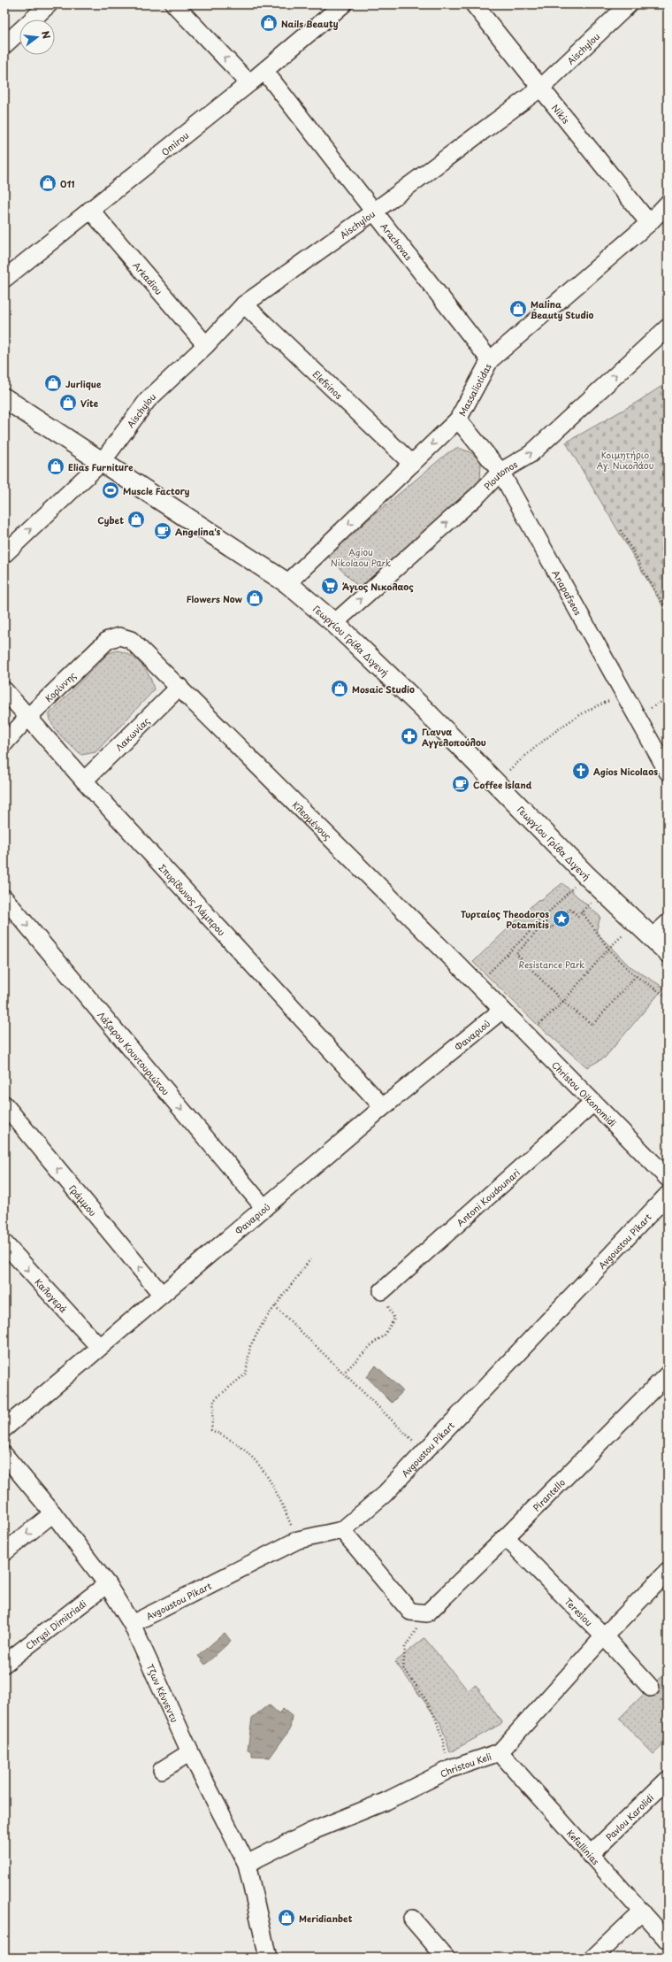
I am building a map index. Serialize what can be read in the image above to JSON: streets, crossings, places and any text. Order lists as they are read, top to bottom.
{
  "streets": {
    "main road": ["Γεωργίου Γρίβα Διγενή"],
    "street": [
      "Aischylou",
      "Nikis",
      "Omirou",
      "Arachovas",
      "Arkadiou",
      "Elefsinos",
      "Massaliotidas",
      "Ploutonos",
      "Anapafseos",
      "Κορίννης",
      "Λακωνίας",
      "Κλεομένους",
      "Σπυρίδωνος Λάμπρου",
      "Φαναριού",
      "Λάζαρου Κουντουριώτου",
      "Christou Oikonomidi",
      "Antoni Koudounari",
      "Γράμμου",
      "Avgoustou Pikart",
      "Καλογερά",
      "Pirantello",
      "Teresiou",
      "Chrysi Dimitriadi",
      "Τζων Κέννεντυ",
      "Christou Keli",
      "Pavlou Karolidi",
      "Kefallinias"
    ]
  },
  "crossings": [
    ["Aischylou", "Nikis"],
    ["Aischylou", "Arachovas"],
    ["Aischylou", "Arkadiou"],
    ["Aischylou", "Elefsinos"],
    ["Aischylou", "Γεωργίου Γρίβα Διγενή"],
    ["Nikis", "Massaliotidas"],
    ["Omirou", "Arachovas"],
    ["Omirou", "Arkadiou"],
    ["Arachovas", "Massaliotidas"],
    ["Elefsinos", "Massaliotidas"],
    ["Massaliotidas", "Anapafseos"],
    ["Massaliotidas", "Γεωργίου Γρίβα Διγενή"],
    ["Ploutonos", "Anapafseos"],
    ["Ploutonos", "Γεωργίου Γρίβα Διγενή"],
    ["Κορίννης", "Κλεομένους"],
    ["Κορίννης", "Σπυρίδωνος Λάμπρου"],
    ["Λακωνίας", "Κλεομένους"],
    ["Λακωνίας", "Σπυρίδωνος Λάμπρου"],
    ["Κλεομένους", "Φαναριού"],
    ["Κλεομένους", "Christou Oikonomidi"],
    ["Σπυρίδωνος Λάμπρου", "Φαναριού"],
    ["Φαναριού", "Λάζαρου Κουντουριώτου"],
    ["Φαναριού", "Christou Oikonomidi"],
    ["Φαναριού", "Γράμμου"],
    ["Φαναριού", "Καλογερά"],
    ["Christou Oikonomidi", "Antoni Koudounari"],
    ["Avgoustou Pikart", "Τζων Κέννεντυ"],
    ["Pirantello", "Teresiou"],
    ["Teresiou", "Christou Keli"],
    ["Chrysi Dimitriadi", "Τζων Κέννεντυ"],
    ["Τζων Κέννεντυ", "Christou Keli"],
    ["Christou Keli", "Kefallinias"],
    ["Pavlou Karolidi", "Kefallinias"]
  ],
  "one_way": [
    "Massaliotidas",
    "Ploutonos",
    "Λάζαρου Κουντουριώτου",
    "Γράμμου",
    "Καλογερά"
  ],
  "parks": ["Κοιμητήριο Αγ. Νικολάου", "Agiou Nikolaou Park", "Resistance Park"],
  "places": {
    "shop": [
      "Nails Beauty",
      "011",
      "Malina Beauty Studio",
      "Jurlique",
      "Vite",
      "Elias Furniture",
      "Cybet",
      "Flowers Now",
      "Mosaic Studio",
      "Meridianbet"
    ],
    "sports": ["Muscle Factory"],
    "cafe": ["Angelina's", "Coffee Island"],
    "supermarket": ["Άγιος Νικολαος"],
    "pharmacy": ["Γιαννα Αγγελοπούλου"],
    "church": ["Agios Nicolaos"],
    "place": ["Τυρταίος Theodoros Potamitis"]
  },
  "north": "right"
}
